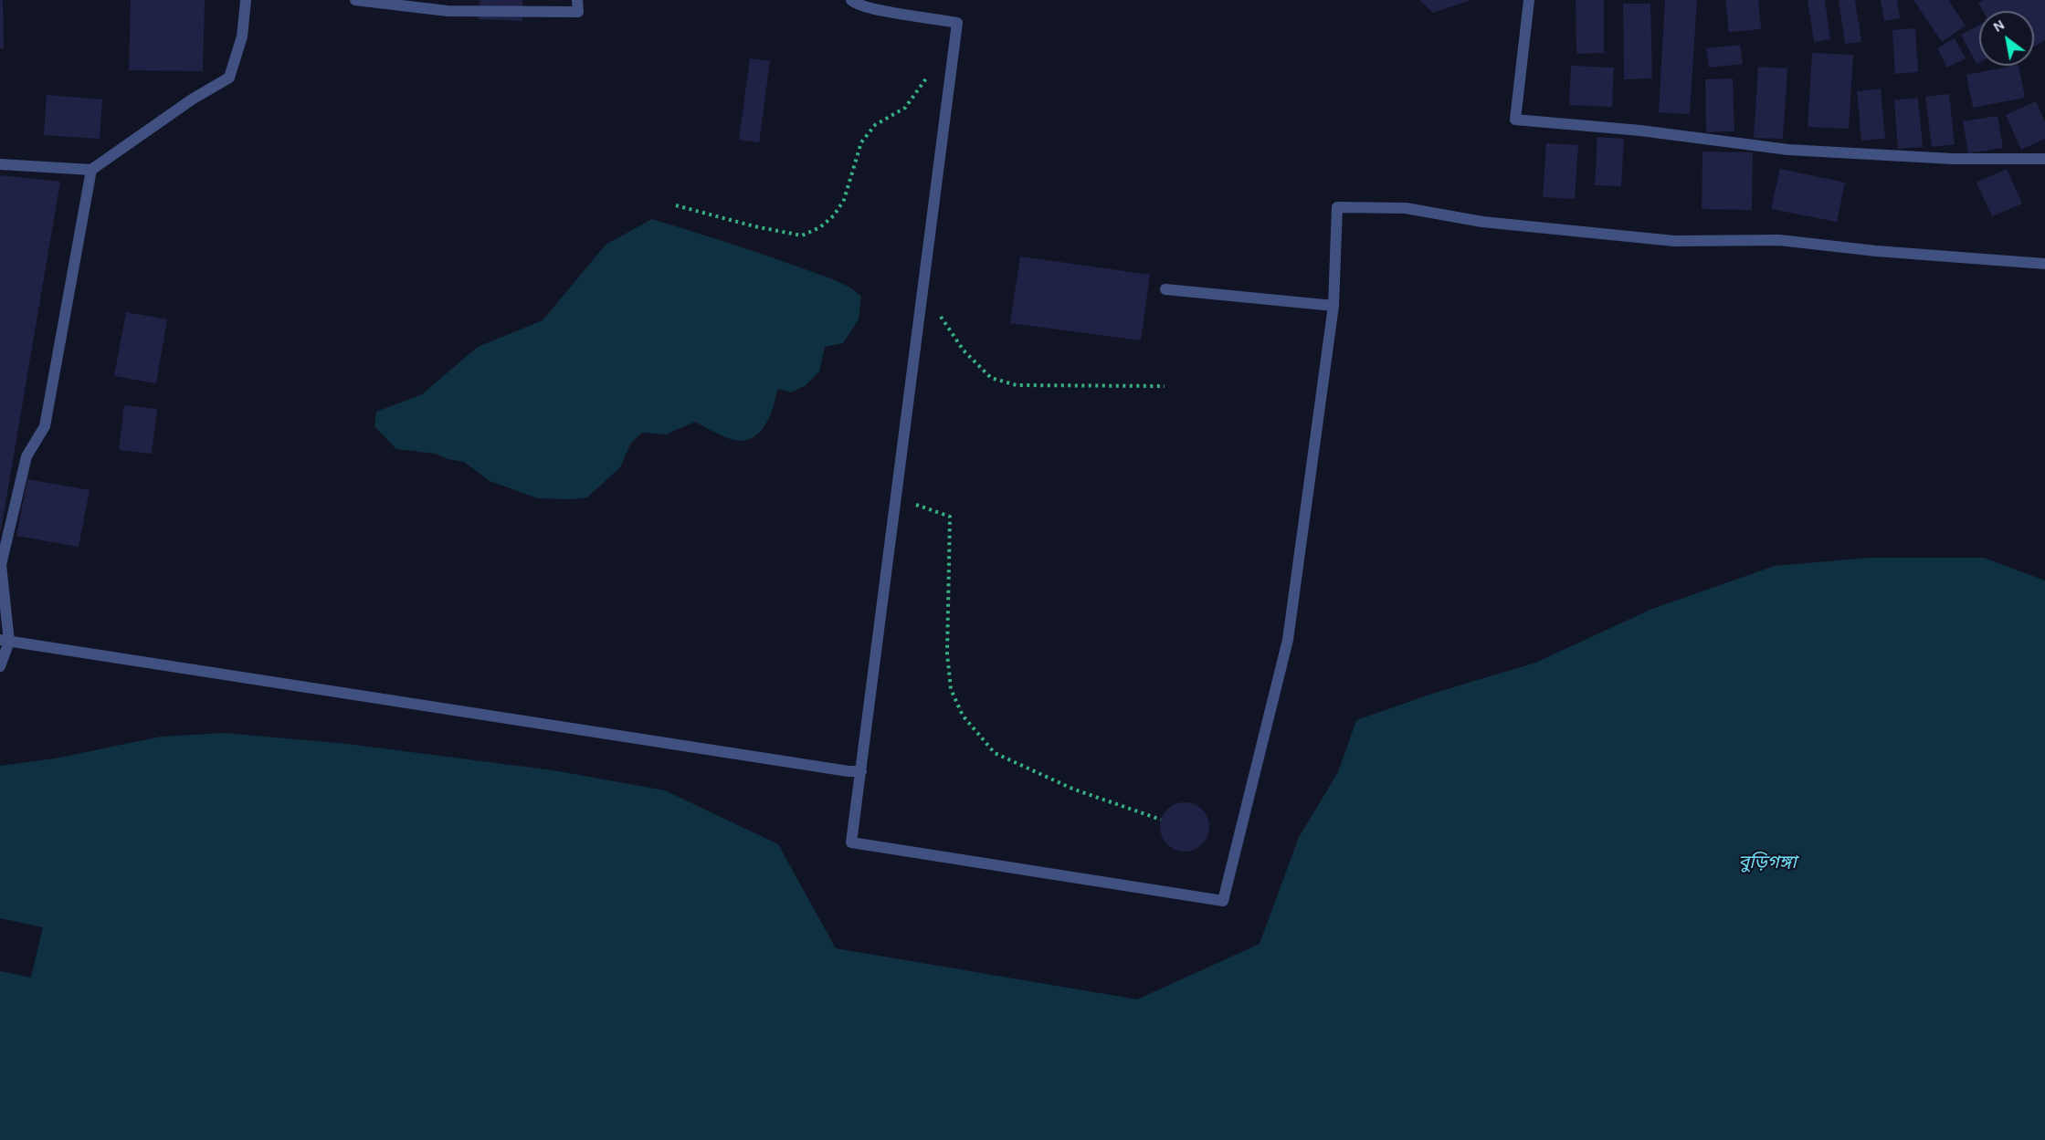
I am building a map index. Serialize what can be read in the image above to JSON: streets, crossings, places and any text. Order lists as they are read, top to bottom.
{
  "water": ["বুড়িগঙ্গা"],
  "north": "top left"
}
